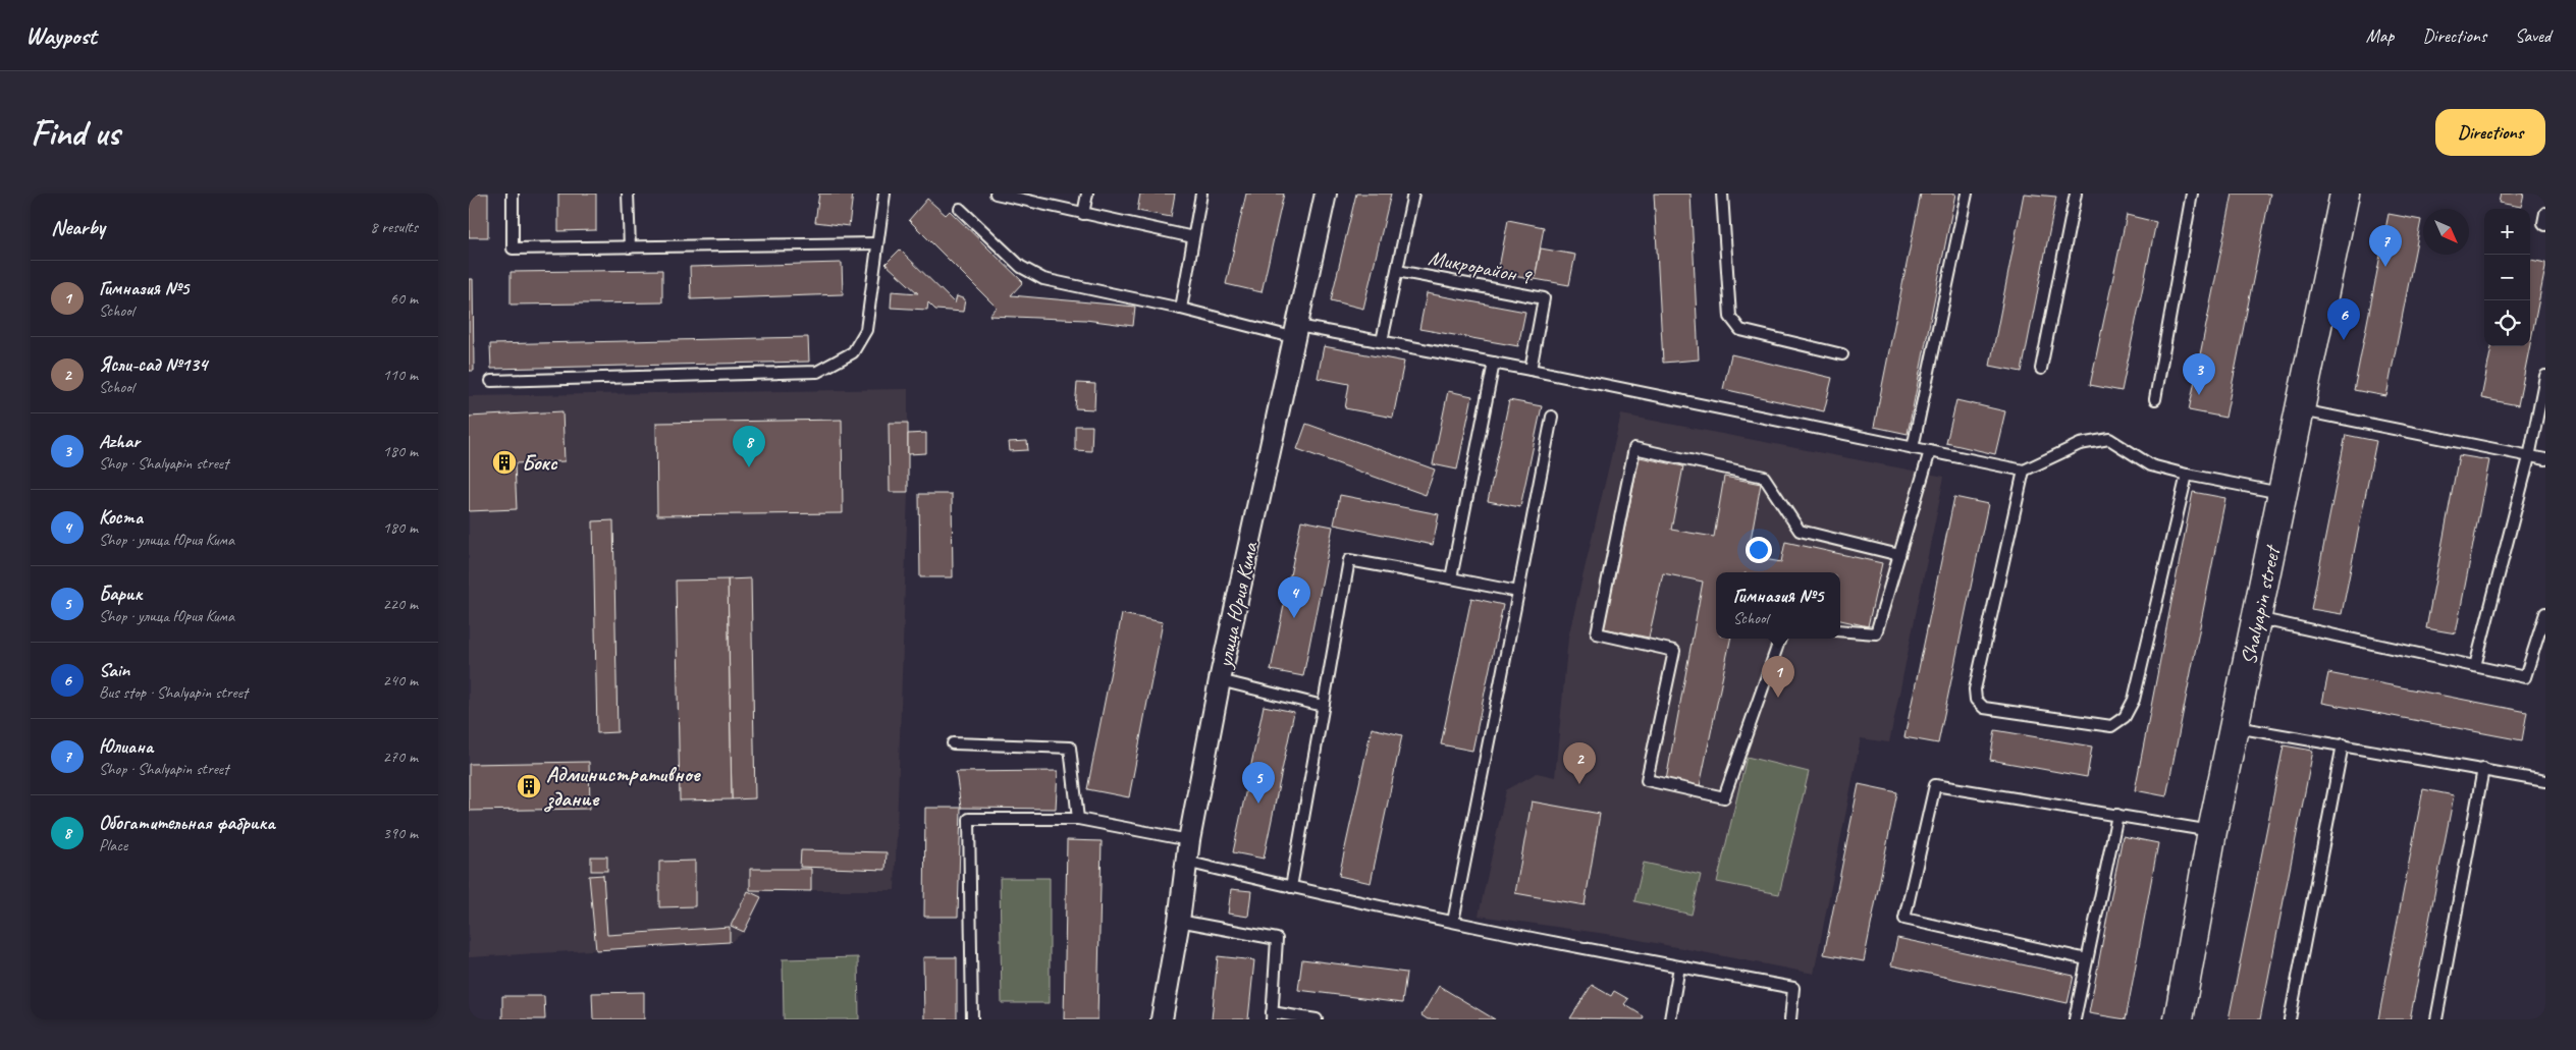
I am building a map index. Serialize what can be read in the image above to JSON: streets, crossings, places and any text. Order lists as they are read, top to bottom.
{
  "streets": {
    "main road": ["Shalyapin street"],
    "street": ["улица Юрия Кима"],
    "lane": ["Микрорайон 9"]
  },
  "places": {
    "building": ["Бокс", "Административное здание"]
  },
  "north": "bottom right",
  "page": {
    "header": "Waypost",
    "nav": ["Map", "Directions", "Saved"],
    "buttons": "Directions",
    "title": "Find us",
    "heading": ["Nearby", "8 results"],
    "map_buttons": ["+", "−"],
    "pins": [
      "7",
      "6",
      "3",
      "8",
      "4",
      "1",
      "2",
      "5"
    ],
    "list": [
      {
        "mark": "1",
        "name": "Гимназия №5",
        "note": "School",
        "value": "60 m"
      },
      {
        "mark": "2",
        "name": "Ясли-сад №134",
        "note": "School",
        "value": "110 m"
      },
      {
        "mark": "3",
        "name": "Azhar",
        "note": "Shop · Shalyapin street",
        "value": "180 m"
      },
      {
        "mark": "4",
        "name": "Коста",
        "note": "Shop · улица Юрия Кима",
        "value": "180 m"
      },
      {
        "mark": "5",
        "name": "Барик",
        "note": "Shop · улица Юрия Кима",
        "value": "220 m"
      },
      {
        "mark": "6",
        "name": "Sain",
        "note": "Bus stop · Shalyapin street",
        "value": "240 m"
      },
      {
        "mark": "7",
        "name": "Юлиана",
        "note": "Shop · Shalyapin street",
        "value": "270 m"
      },
      {
        "mark": "8",
        "name": "Обогатительная фабрика",
        "note": "Place",
        "value": "390 m"
      }
    ],
    "popup": ["Гимназия №5", "School"]
  }
}
